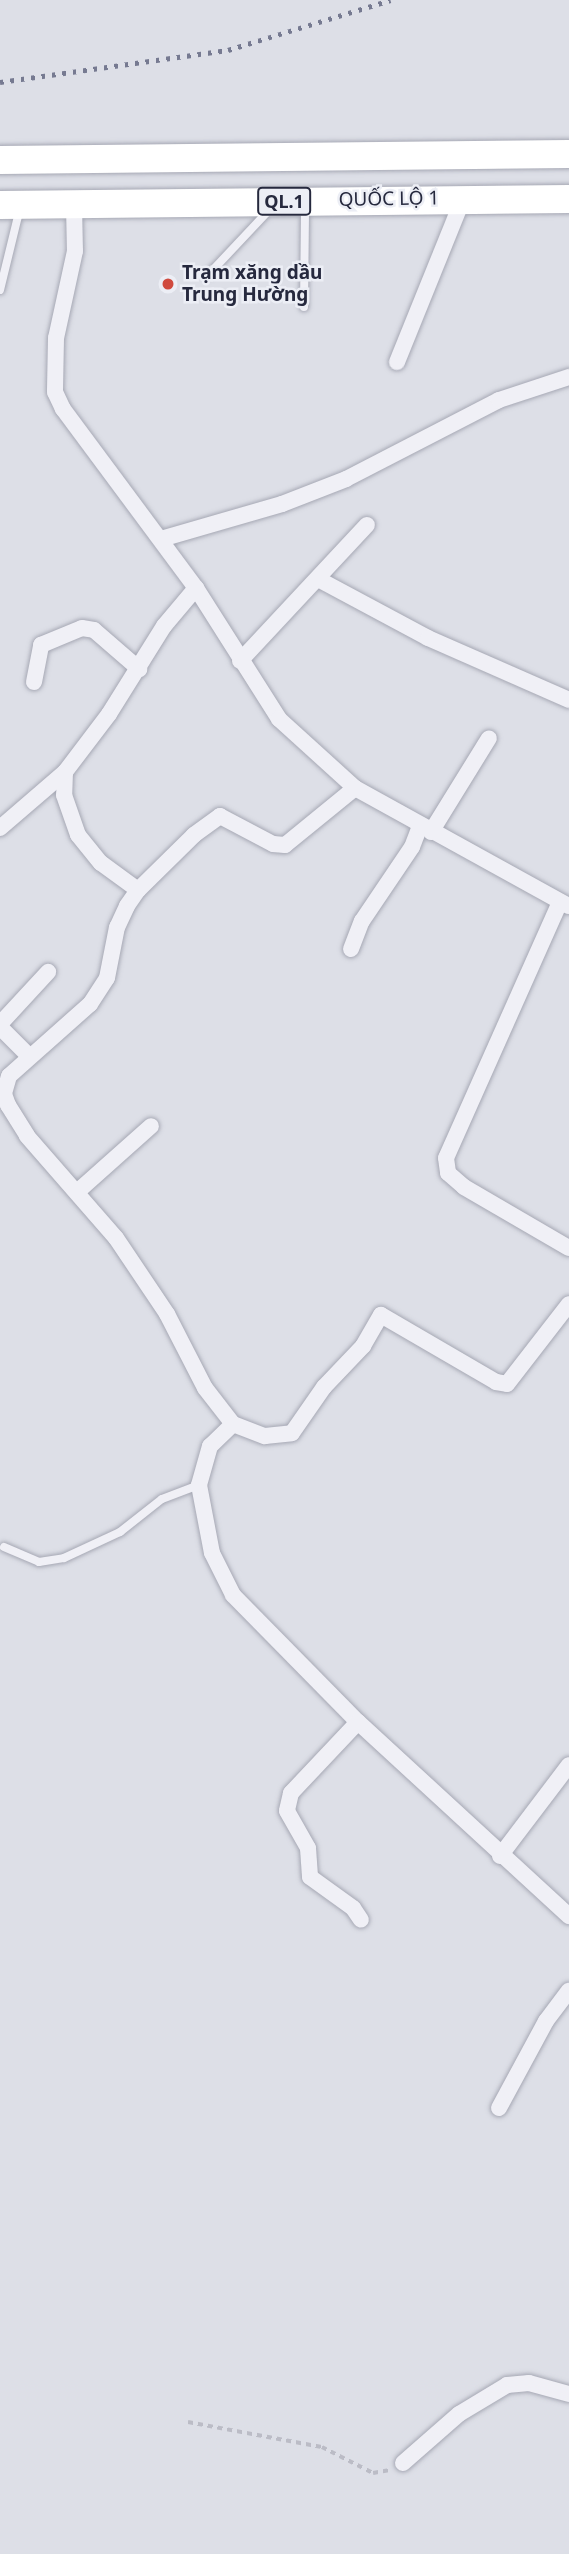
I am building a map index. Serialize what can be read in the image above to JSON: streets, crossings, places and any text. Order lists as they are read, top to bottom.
{
  "streets": {
    "highway": ["QUỐC LỘ 1", "QL.1"]
  },
  "places": ["Trạm xăng dầu Trung Hường"]
}
